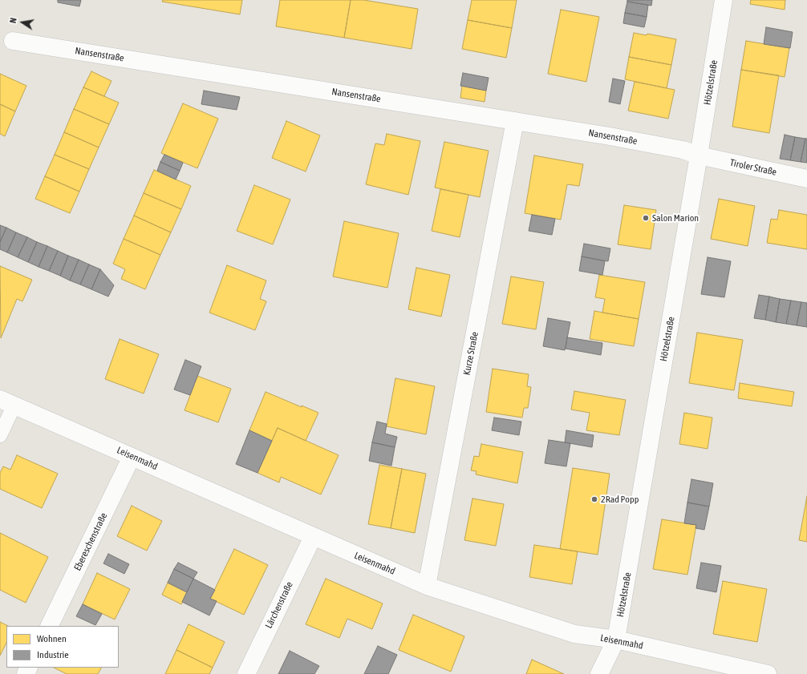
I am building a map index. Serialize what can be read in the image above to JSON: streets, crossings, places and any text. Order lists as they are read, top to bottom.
{
  "streets": {
    "street": [
      "Nansenstraße",
      "Hötzelstraße",
      "Tiroler Straße",
      "Kurze Straße",
      "Leisenmahd",
      "Ebereschenstraße",
      "Lärchenstraße"
    ]
  },
  "crossings": [
    ["Nansenstraße", "Hötzelstraße"],
    ["Nansenstraße", "Tiroler Straße"],
    ["Nansenstraße", "Kurze Straße"],
    ["Hötzelstraße", "Tiroler Straße"],
    ["Hötzelstraße", "Leisenmahd"],
    ["Kurze Straße", "Leisenmahd"],
    ["Leisenmahd", "Ebereschenstraße"],
    ["Leisenmahd", "Lärchenstraße"]
  ],
  "places": ["Salon Marion", "2Rad Popp"],
  "legend": ["Wohnen", "Industrie"],
  "north": "left"
}
